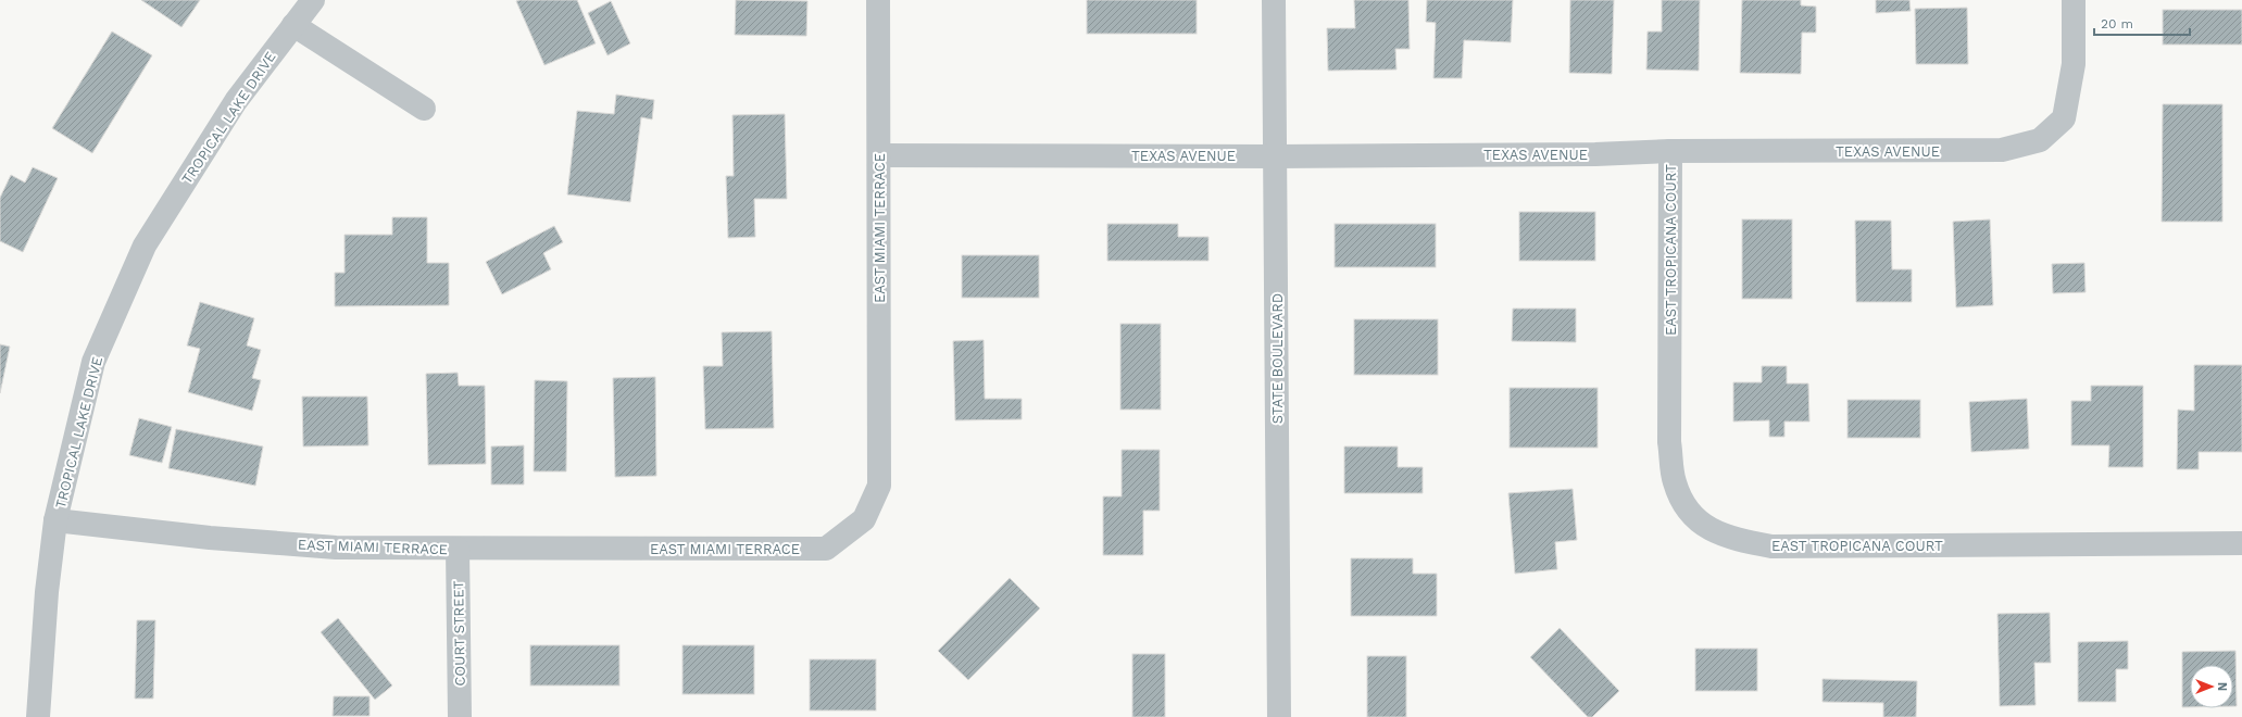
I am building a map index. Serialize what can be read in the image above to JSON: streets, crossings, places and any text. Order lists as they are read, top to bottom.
{
  "streets": {
    "street": [
      "TROPICAL LAKE DRIVE",
      "TEXAS AVENUE",
      "EAST MIAMI TERRACE",
      "EAST TROPICANA COURT",
      "STATE BOULEVARD",
      "COURT STREET"
    ]
  },
  "crossings": [
    ["TROPICAL LAKE DRIVE", "EAST MIAMI TERRACE"],
    ["TEXAS AVENUE", "EAST MIAMI TERRACE"],
    ["TEXAS AVENUE", "EAST TROPICANA COURT"],
    ["TEXAS AVENUE", "STATE BOULEVARD"],
    ["EAST MIAMI TERRACE", "COURT STREET"]
  ],
  "scale_bar": "20 m",
  "north": "right"
}
